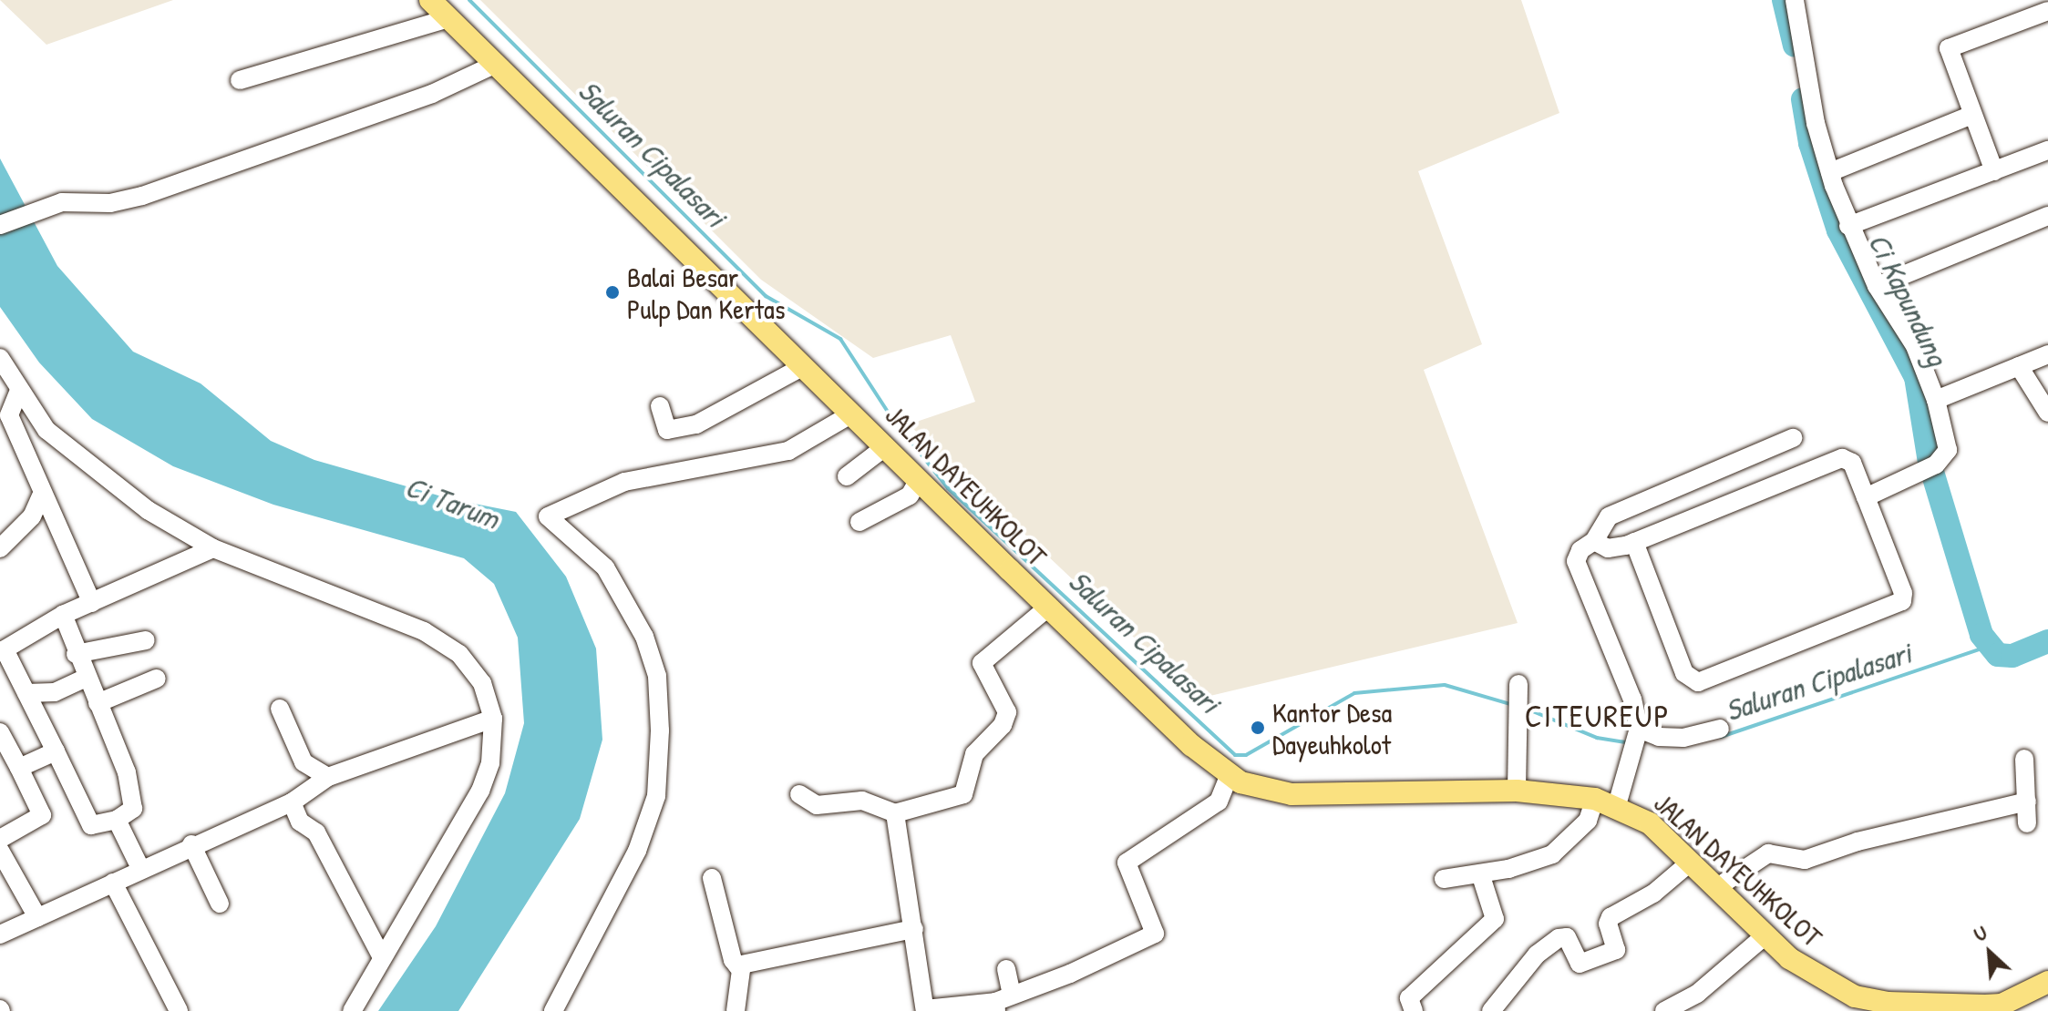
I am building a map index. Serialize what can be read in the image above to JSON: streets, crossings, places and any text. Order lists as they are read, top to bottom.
{
  "streets": {
    "main road": ["JALAN DAYEUHKOLOT"]
  },
  "districts": ["CITEUREUP"],
  "water": ["Saluran Cipalasari", "Ci Kapundung", "Ci Tarum"],
  "places": ["Balai Besar Pulp Dan Kertas", "Kantor Desa Dayeuhkolot"],
  "north": "top left"
}
